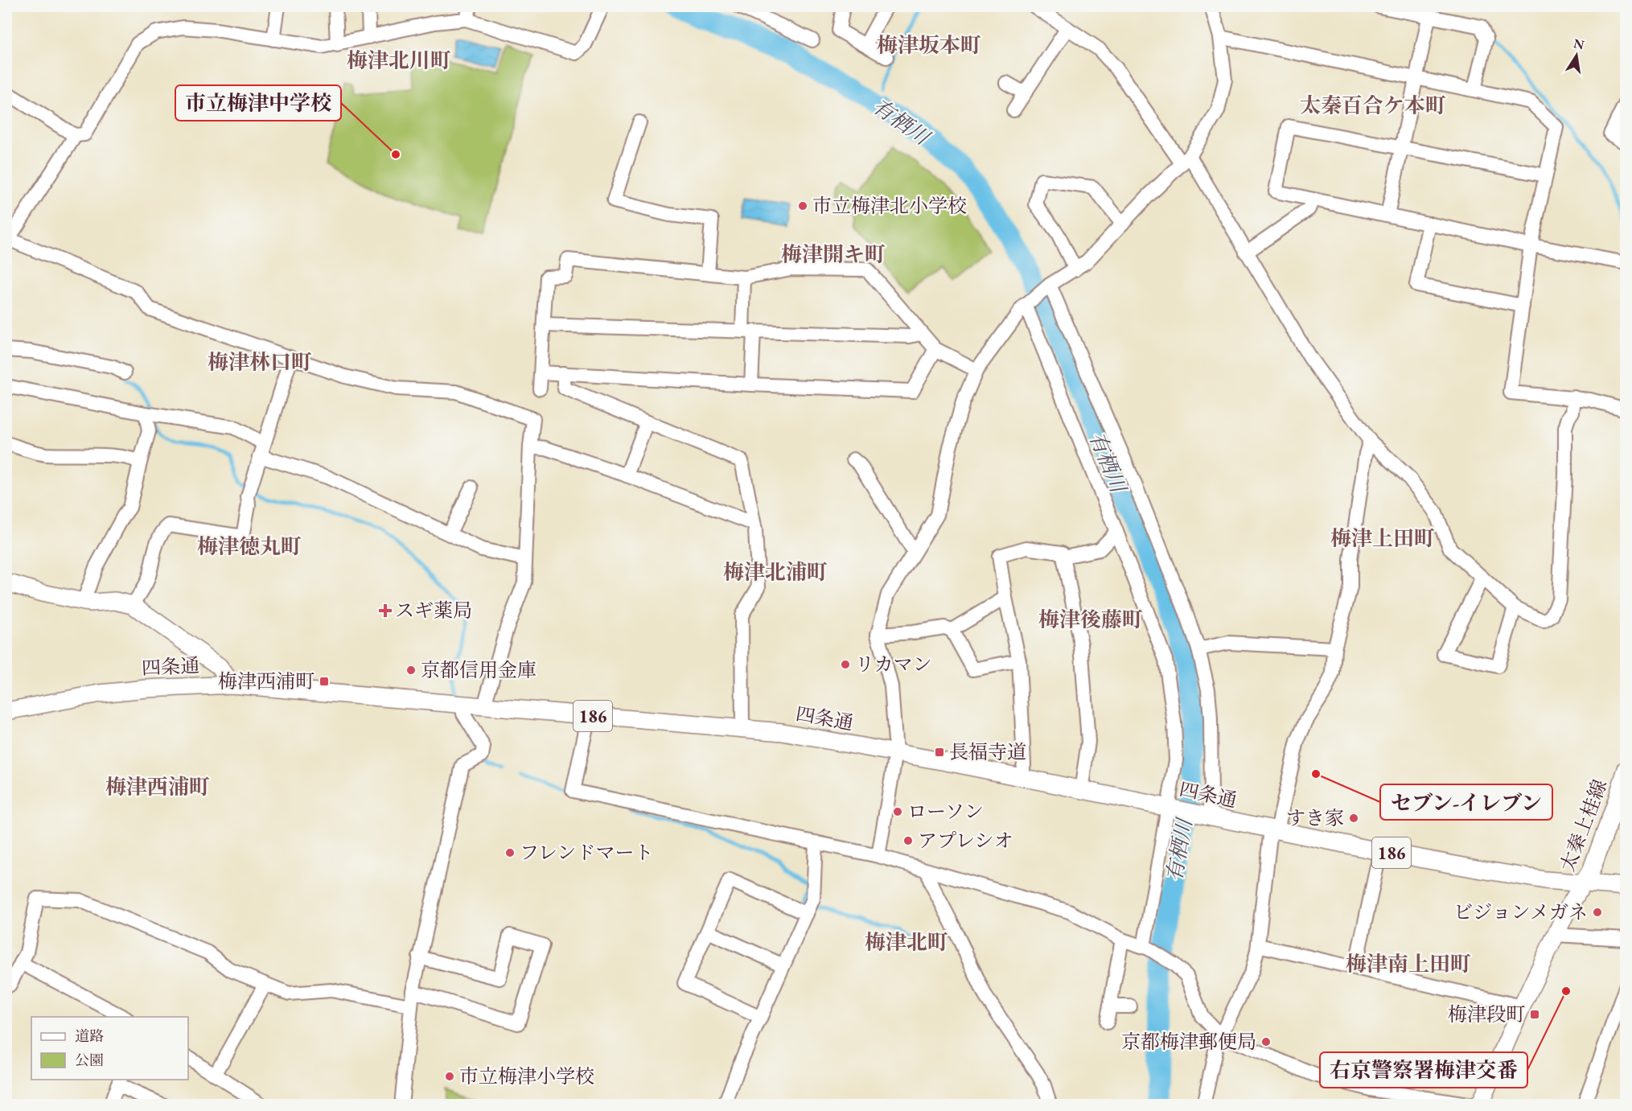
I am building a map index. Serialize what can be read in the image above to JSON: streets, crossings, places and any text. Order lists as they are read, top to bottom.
{
  "streets": {
    "main road": ["四条通", "186", "太秦上桂線"]
  },
  "crossings": [
    ["四条通", "太秦上桂線"]
  ],
  "districts": [
    "梅津坂本町",
    "梅津北川町",
    "太秦百合ケ本町",
    "梅津開キ町",
    "梅津林口町",
    "梅津上田町",
    "梅津徳丸町",
    "梅津北浦町",
    "梅津後藤町",
    "梅津西浦町",
    "梅津北町",
    "梅津南上田町"
  ],
  "water": ["有栖川"],
  "places": {
    "other": [
      "市立梅津中学校",
      "市立梅津北小学校",
      "リカマン",
      "京都信用金庫",
      "セブン-イレブン",
      "ローソン",
      "すき家",
      "アプレシオ",
      "フレンドマート",
      "ビジョンメガネ",
      "右京警察署梅津交番",
      "京都梅津郵便局",
      "市立梅津小学校"
    ],
    "health": ["スギ薬局"],
    "transit": ["梅津西浦町", "長福寺道", "梅津段町"]
  },
  "legend": ["道路", "公園"],
  "north": "top"
}
